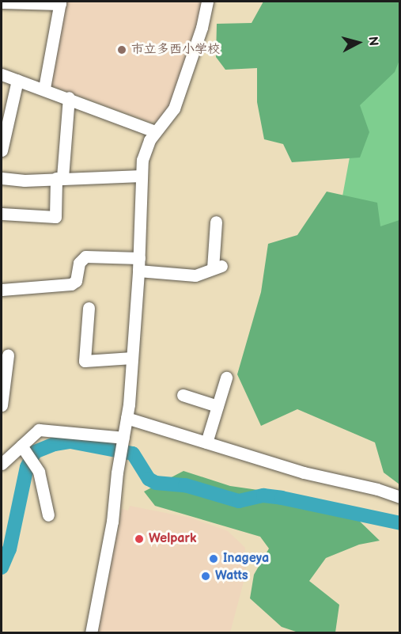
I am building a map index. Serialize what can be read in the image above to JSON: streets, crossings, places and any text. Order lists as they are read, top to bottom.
{
  "places": [
    "市立多西小学校",
    "Welpark",
    "Inageya",
    "Watts"
  ],
  "north": "right"
}
